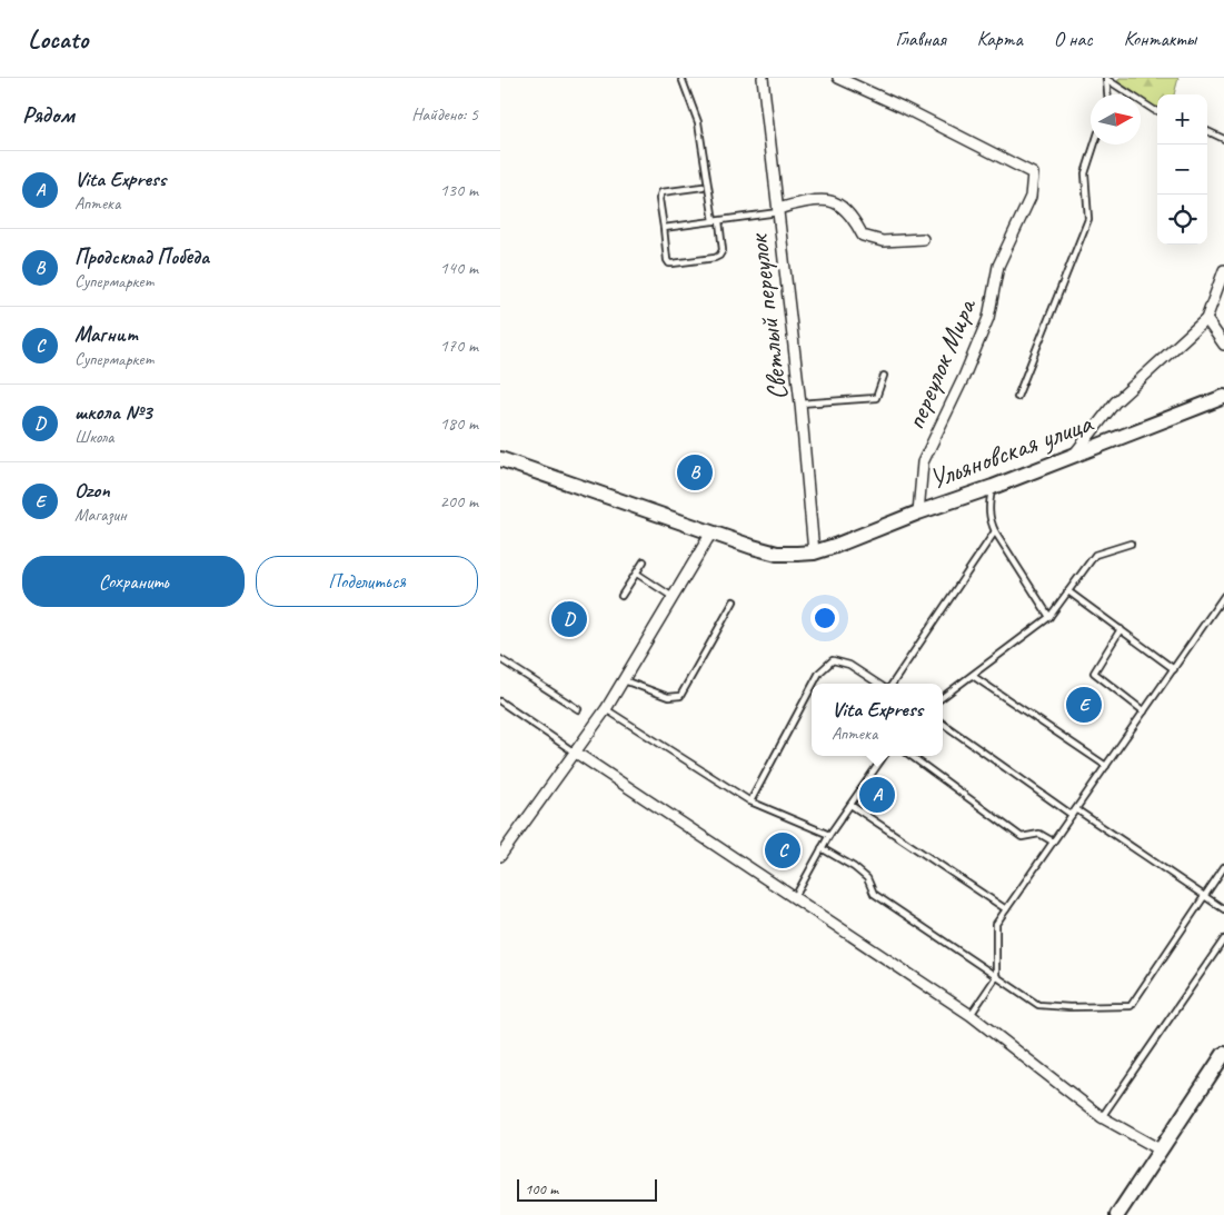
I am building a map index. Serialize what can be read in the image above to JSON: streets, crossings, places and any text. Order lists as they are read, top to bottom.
{
  "streets": {
    "street": ["Светлый переулок", "переулок Мира", "Ульяновская улица"]
  },
  "crossings": [
    ["Светлый переулок", "Ульяновская улица"],
    ["переулок Мира", "Ульяновская улица"]
  ],
  "scale_bar": "100 m",
  "north": "right",
  "page": {
    "header": "Locato",
    "nav": [
      "Главная",
      "Карта",
      "О нас",
      "Контакты"
    ],
    "heading": ["Рядом", "Найдено: 5"],
    "map_buttons": ["+", "−"],
    "list": [
      {
        "mark": "A",
        "name": "Vita Express",
        "note": "Аптека",
        "value": "130 m"
      },
      {
        "mark": "B",
        "name": "Продсклад Победа",
        "note": "Супермаркет",
        "value": "140 m"
      },
      {
        "mark": "C",
        "name": "Магнит",
        "note": "Супермаркет",
        "value": "170 m"
      },
      {
        "mark": "D",
        "name": "школа №3",
        "note": "Школа",
        "value": "180 m"
      },
      {
        "mark": "E",
        "name": "Ozon",
        "note": "Магазин",
        "value": "200 m"
      }
    ],
    "pins": [
      "B",
      "D",
      "E",
      "A",
      "C"
    ],
    "buttons": ["Сохранить", "Поделиться"],
    "popup": ["Vita Express", "Аптека"],
    "scale": "100 m"
  }
}
